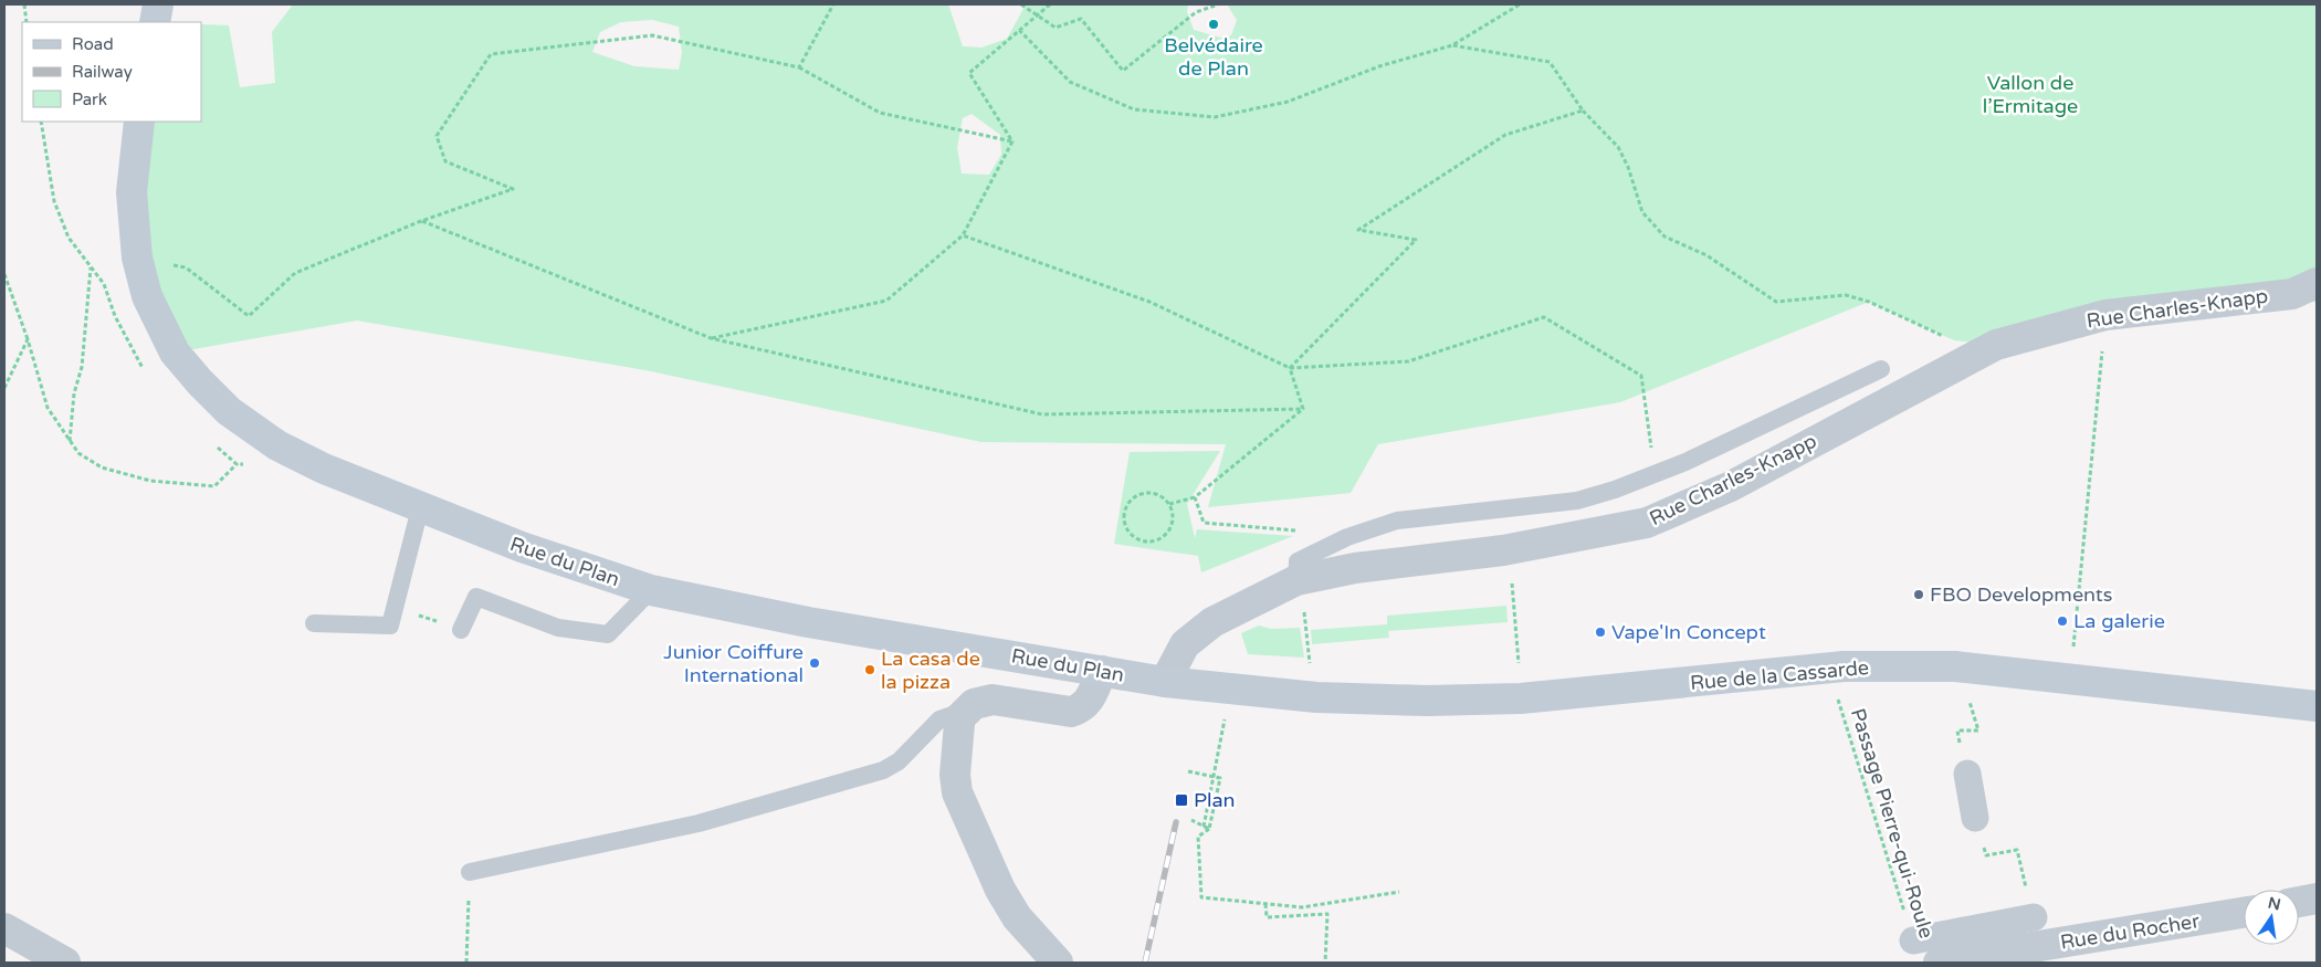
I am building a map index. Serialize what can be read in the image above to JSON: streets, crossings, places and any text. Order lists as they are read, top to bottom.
{
  "streets": {
    "main road": ["Rue du Plan", "Rue de la Cassarde"],
    "street": ["Rue Charles-Knapp", "Rue du Rocher"],
    "path": ["Passage Pierre-qui-Roule"]
  },
  "crossings": [
    ["Rue Charles-Knapp", "Rue du Plan"],
    ["Rue du Plan", "Rue de la Cassarde"],
    ["Passage Pierre-qui-Roule", "Rue du Rocher"]
  ],
  "parks": ["Vallon de l’Ermitage"],
  "places": {
    "other": [
      "Belvédaire de Plan",
      "FBO Developments",
      "La galerie",
      "Vape'In Concept",
      "Junior Coiffure International",
      "La casa de la pizza"
    ],
    "transit": ["Plan"]
  },
  "legend": ["Road", "Railway", "Park"],
  "north": "top"
}
